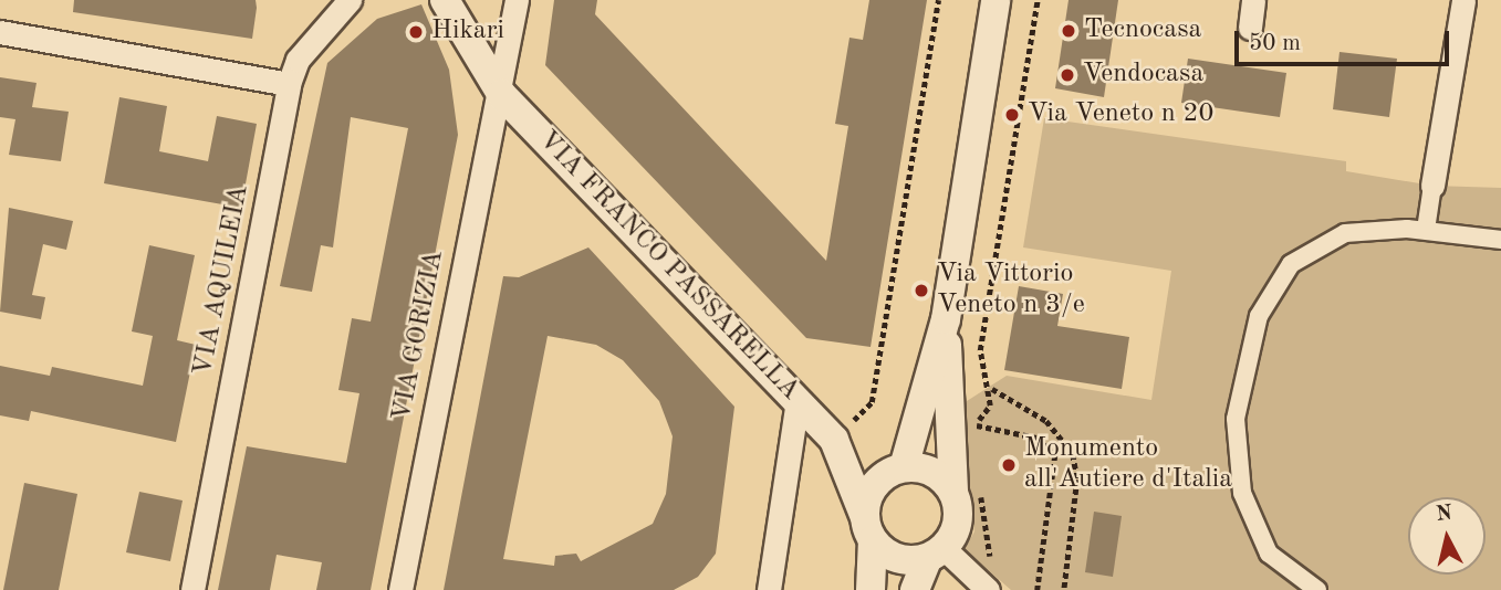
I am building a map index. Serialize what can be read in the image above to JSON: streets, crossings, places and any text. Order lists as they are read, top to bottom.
{
  "streets": {
    "street": ["VIA FRANCO PASSARELLA", "VIA AQUILEIA", "VIA GORIZIA"]
  },
  "crossings": [
    ["VIA FRANCO PASSARELLA", "VIA GORIZIA"]
  ],
  "places": [
    "Tecnocasa",
    "Hikari",
    "Vendocasa",
    "Via Veneto n 20",
    "Via Vittorio Veneto n 3/e",
    "Monumento all'Autiere d'Italia"
  ],
  "scale_bar": "50 m",
  "north": "top"
}
